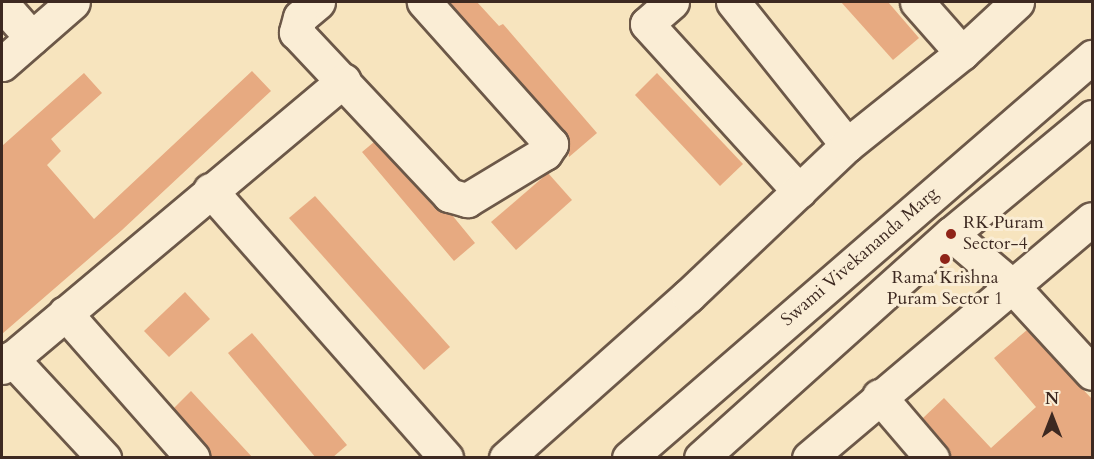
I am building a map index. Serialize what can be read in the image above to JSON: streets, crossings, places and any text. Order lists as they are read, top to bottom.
{
  "streets": {
    "street": ["Swami Vivekananda Marg"]
  },
  "places": ["RK Puram Sector-4", "Rama Krishna Puram Sector 1"],
  "north": "top"
}
